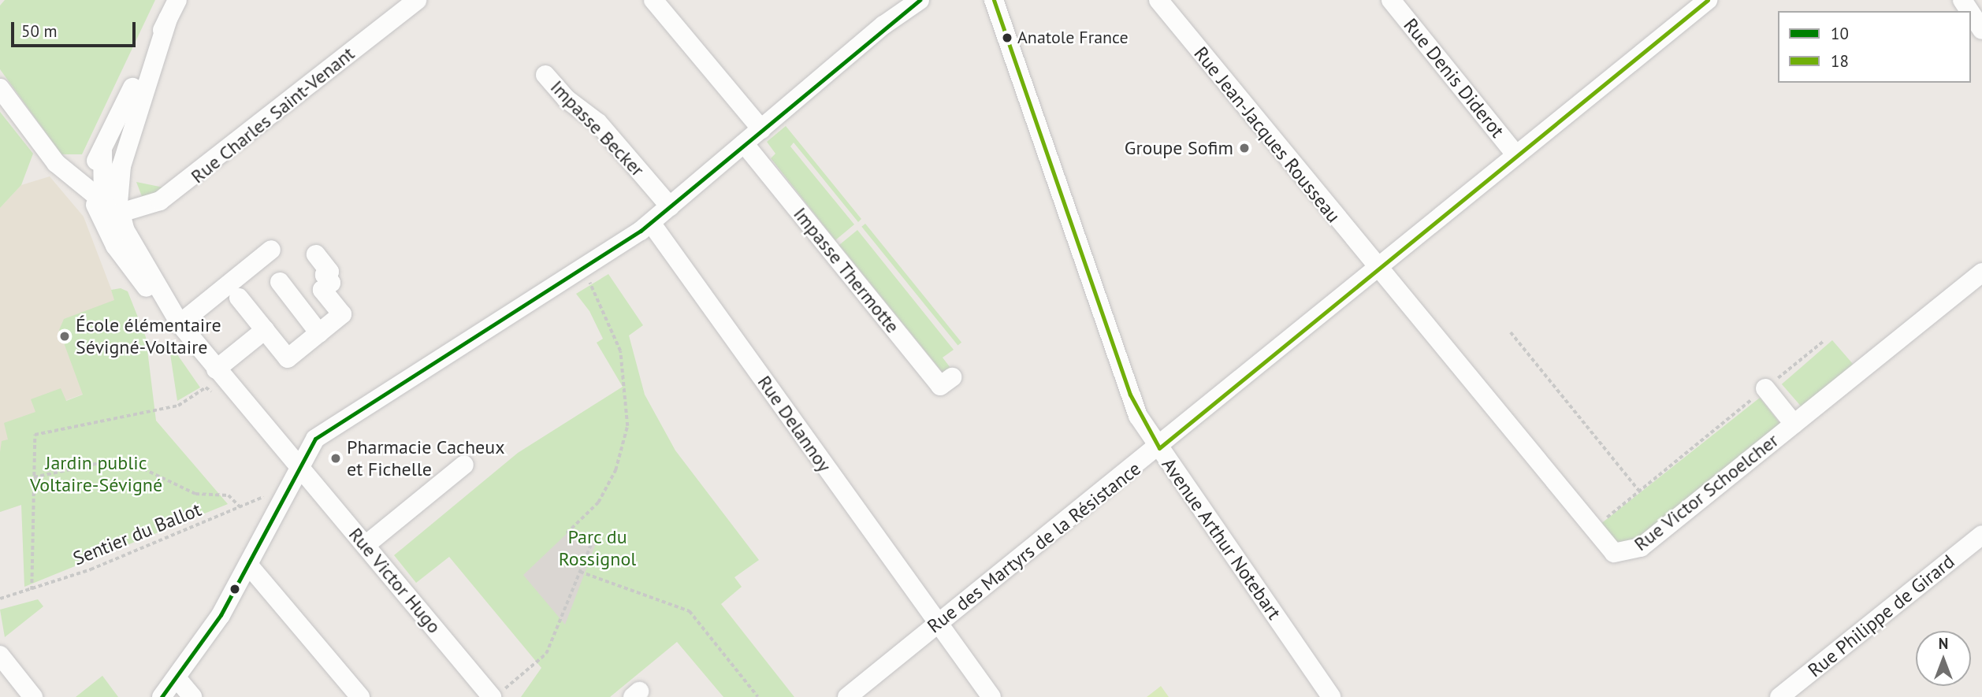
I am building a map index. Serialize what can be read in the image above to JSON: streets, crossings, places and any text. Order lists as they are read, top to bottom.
{
  "streets": {
    "street": [
      "Rue Denis Diderot",
      "Rue Charles Saint-Venant",
      "Impasse Becker",
      "Rue Jean-Jacques Rousseau",
      "Impasse Thermotte",
      "Rue Delannoy",
      "Rue Victor Schoelcher",
      "Avenue Arthur Notebart",
      "Rue des Martyrs de la Résistance",
      "Rue Victor Hugo",
      "Rue Philippe de Girard"
    ],
    "path": ["Sentier du Ballot"]
  },
  "crossings": [
    ["Rue Denis Diderot", "Rue des Martyrs de la Résistance"],
    ["Rue Jean-Jacques Rousseau", "Rue Victor Schoelcher"],
    ["Rue Jean-Jacques Rousseau", "Rue des Martyrs de la Résistance"],
    ["Rue Delannoy", "Rue des Martyrs de la Résistance"],
    ["Rue Victor Schoelcher", "Rue des Martyrs de la Résistance"],
    ["Avenue Arthur Notebart", "Rue des Martyrs de la Résistance"]
  ],
  "parks": ["Jardin public Voltaire-Sévigné", "Parc du Rossignol"],
  "places": [
    "Anatole France",
    "Groupe Sofim",
    "École élémentaire Sévigné-Voltaire",
    "Pharmacie Cacheux et Fichelle"
  ],
  "lines": ["transit line 10", "transit line 18"],
  "legend": ["10", "18"],
  "scale_bar": "50 m",
  "north": "top"
}
